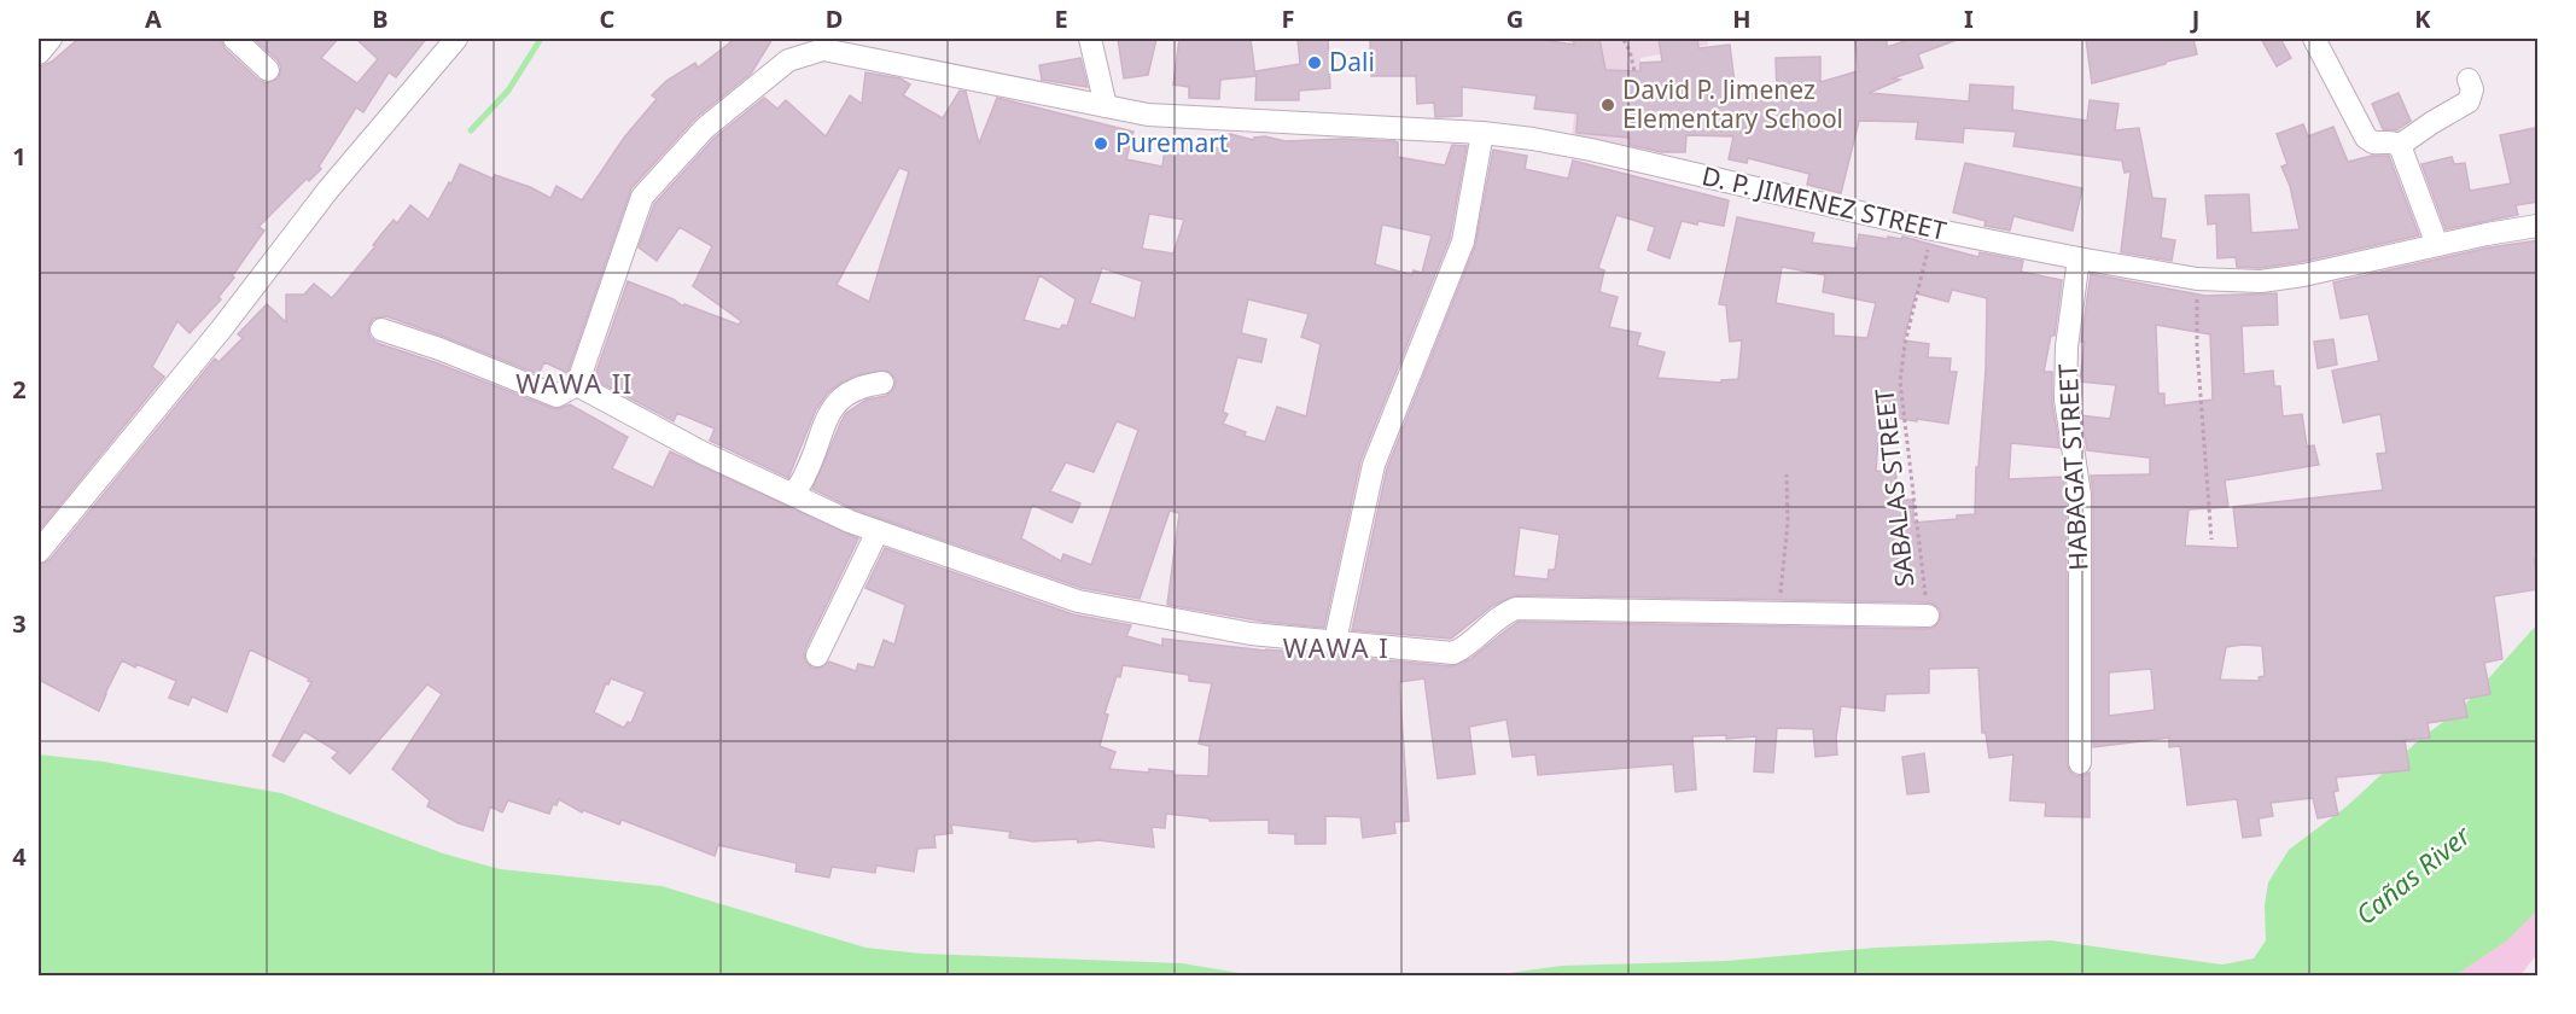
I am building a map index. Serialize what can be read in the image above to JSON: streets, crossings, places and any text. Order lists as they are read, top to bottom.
{
  "streets": {
    "street": ["D. P. JIMENEZ STREET", "HABAGAT STREET"],
    "path": ["SABALAS STREET"]
  },
  "crossings": [
    ["D. P. JIMENEZ STREET", "HABAGAT STREET"],
    ["D. P. JIMENEZ STREET", "SABALAS STREET"]
  ],
  "districts": ["WAWA II", "WAWA I"],
  "water": ["Cañas River"],
  "places": ["Dali", "David P. Jimenez Elementary School", "Puremart"],
  "grid": {
    "columns": [
      "A",
      "B",
      "C",
      "D",
      "E",
      "F",
      "G",
      "H",
      "I",
      "J",
      "K"
    ],
    "rows": [
      "1",
      "2",
      "3",
      "4"
    ]
  }
}
